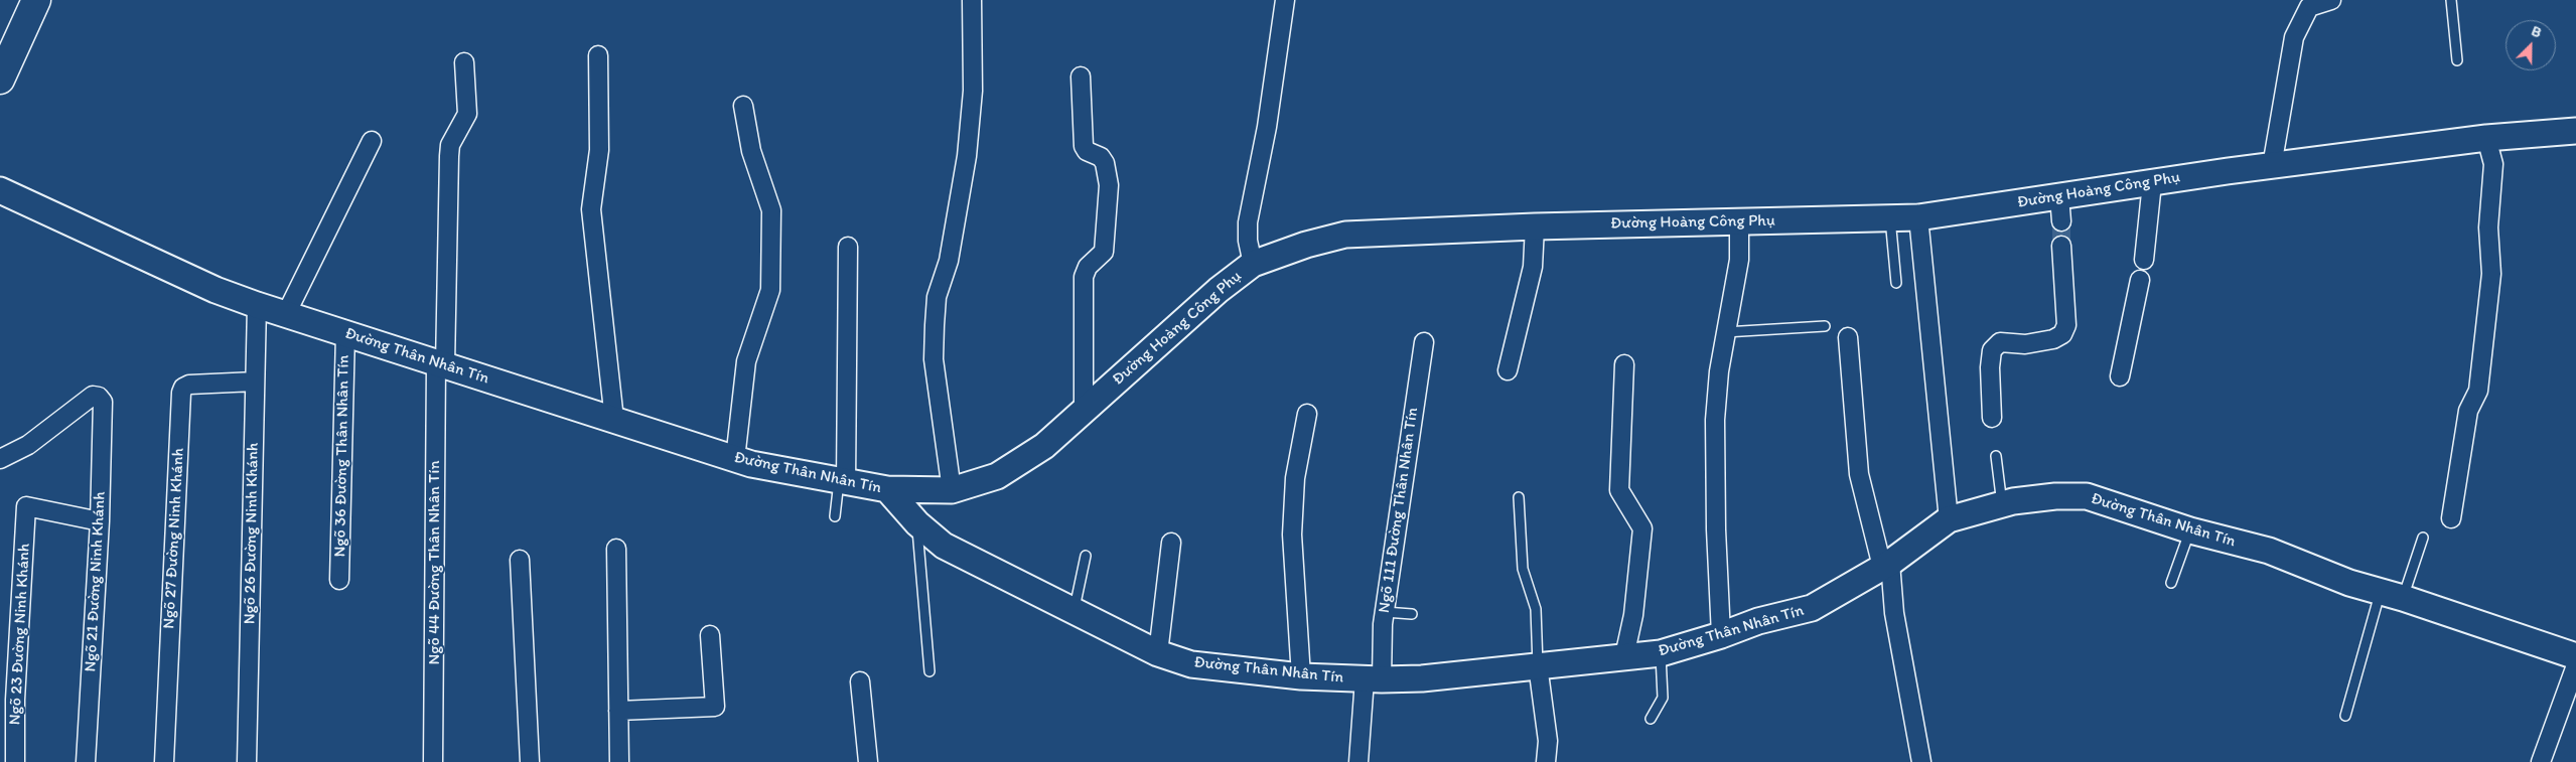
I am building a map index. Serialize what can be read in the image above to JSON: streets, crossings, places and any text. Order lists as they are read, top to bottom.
{
  "streets": {
    "street": [
      "Đường Hoàng Công Phụ",
      "Đường Thân Nhân Tín",
      "Ngõ 36 Đường Thân Nhân Tín",
      "Ngõ 111 Đường Thân Nhân Tín",
      "Ngõ 26 Đường Ninh Khánh",
      "Ngõ 27 Đường Ninh Khánh",
      "Ngõ 44 Đường Thân Nhân Tín",
      "Ngõ 21 Đường Ninh Khánh",
      "Ngõ 23 Đường Ninh Khánh"
    ]
  },
  "crossings": [
    ["Đường Hoàng Công Phụ", "Đường Thân Nhân Tín"],
    ["Đường Thân Nhân Tín", "Ngõ 36 Đường Thân Nhân Tín"],
    ["Đường Thân Nhân Tín", "Ngõ 111 Đường Thân Nhân Tín"],
    ["Đường Thân Nhân Tín", "Ngõ 26 Đường Ninh Khánh"],
    ["Đường Thân Nhân Tín", "Ngõ 44 Đường Thân Nhân Tín"],
    ["Ngõ 26 Đường Ninh Khánh", "Ngõ 27 Đường Ninh Khánh"],
    ["Ngõ 21 Đường Ninh Khánh", "Ngõ 23 Đường Ninh Khánh"]
  ],
  "north": "top right"
}
